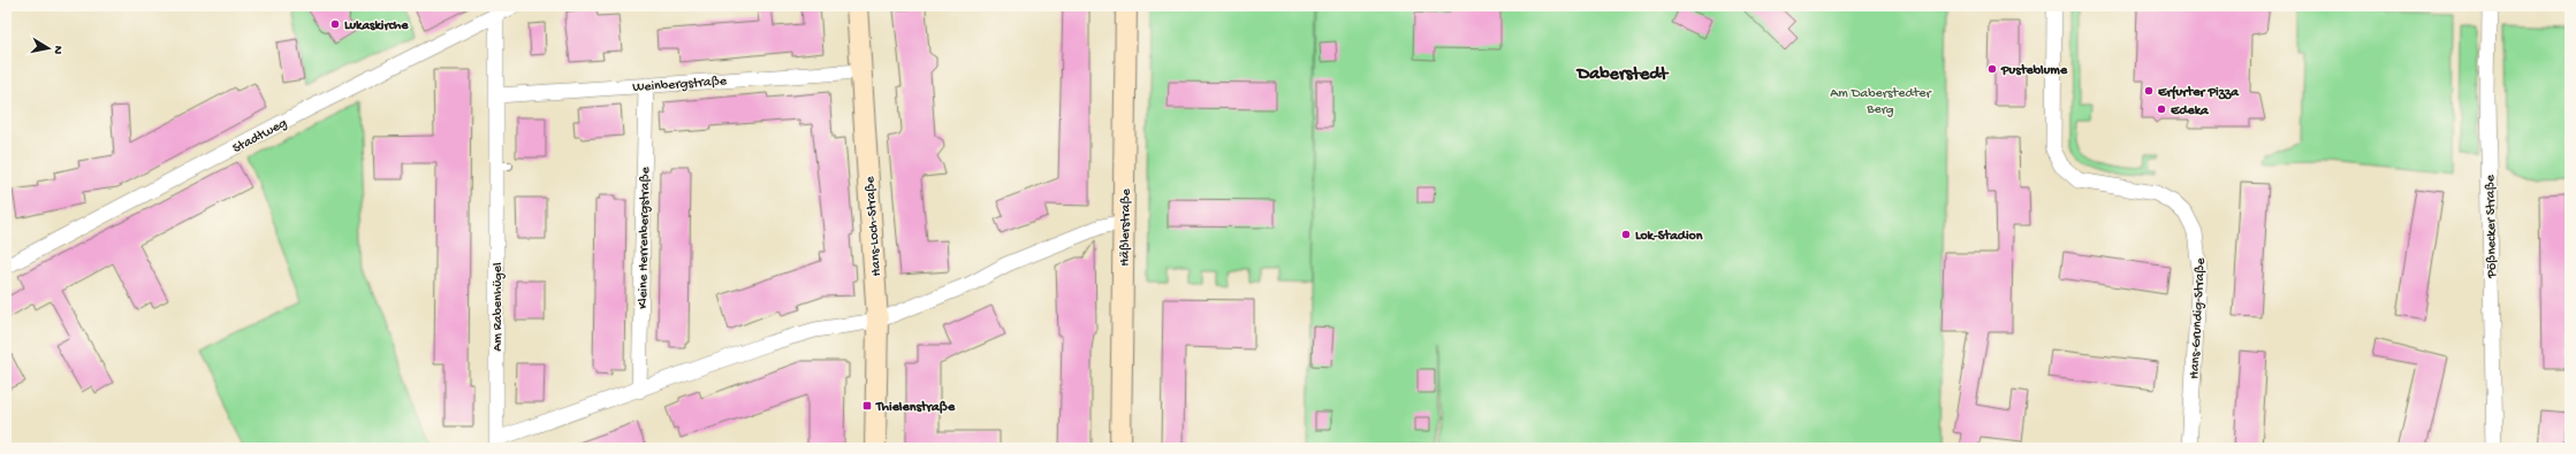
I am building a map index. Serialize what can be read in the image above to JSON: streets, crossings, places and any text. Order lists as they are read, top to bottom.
{
  "streets": {
    "street": [
      "Weinbergstraße",
      "Stadtweg",
      "Hans-Loch-Straße",
      "Pößnecker Straße",
      "Häßlerstraße",
      "Kleine Herrenbergstraße",
      "Am Rabenhügel",
      "Hans-Grundig-Straße"
    ]
  },
  "crossings": [
    ["Weinbergstraße", "Hans-Loch-Straße"],
    ["Weinbergstraße", "Kleine Herrenbergstraße"],
    ["Weinbergstraße", "Am Rabenhügel"],
    ["Stadtweg", "Am Rabenhügel"]
  ],
  "districts": ["Daberstedt"],
  "parks": ["Am Daberstedter Berg"],
  "places": {
    "other": [
      "Lukaskirche",
      "Pusteblume",
      "Erfurter Pizza",
      "Edeka",
      "Lok-Stadion"
    ],
    "transit": ["Thielenstraße"]
  },
  "north": "right"
}
